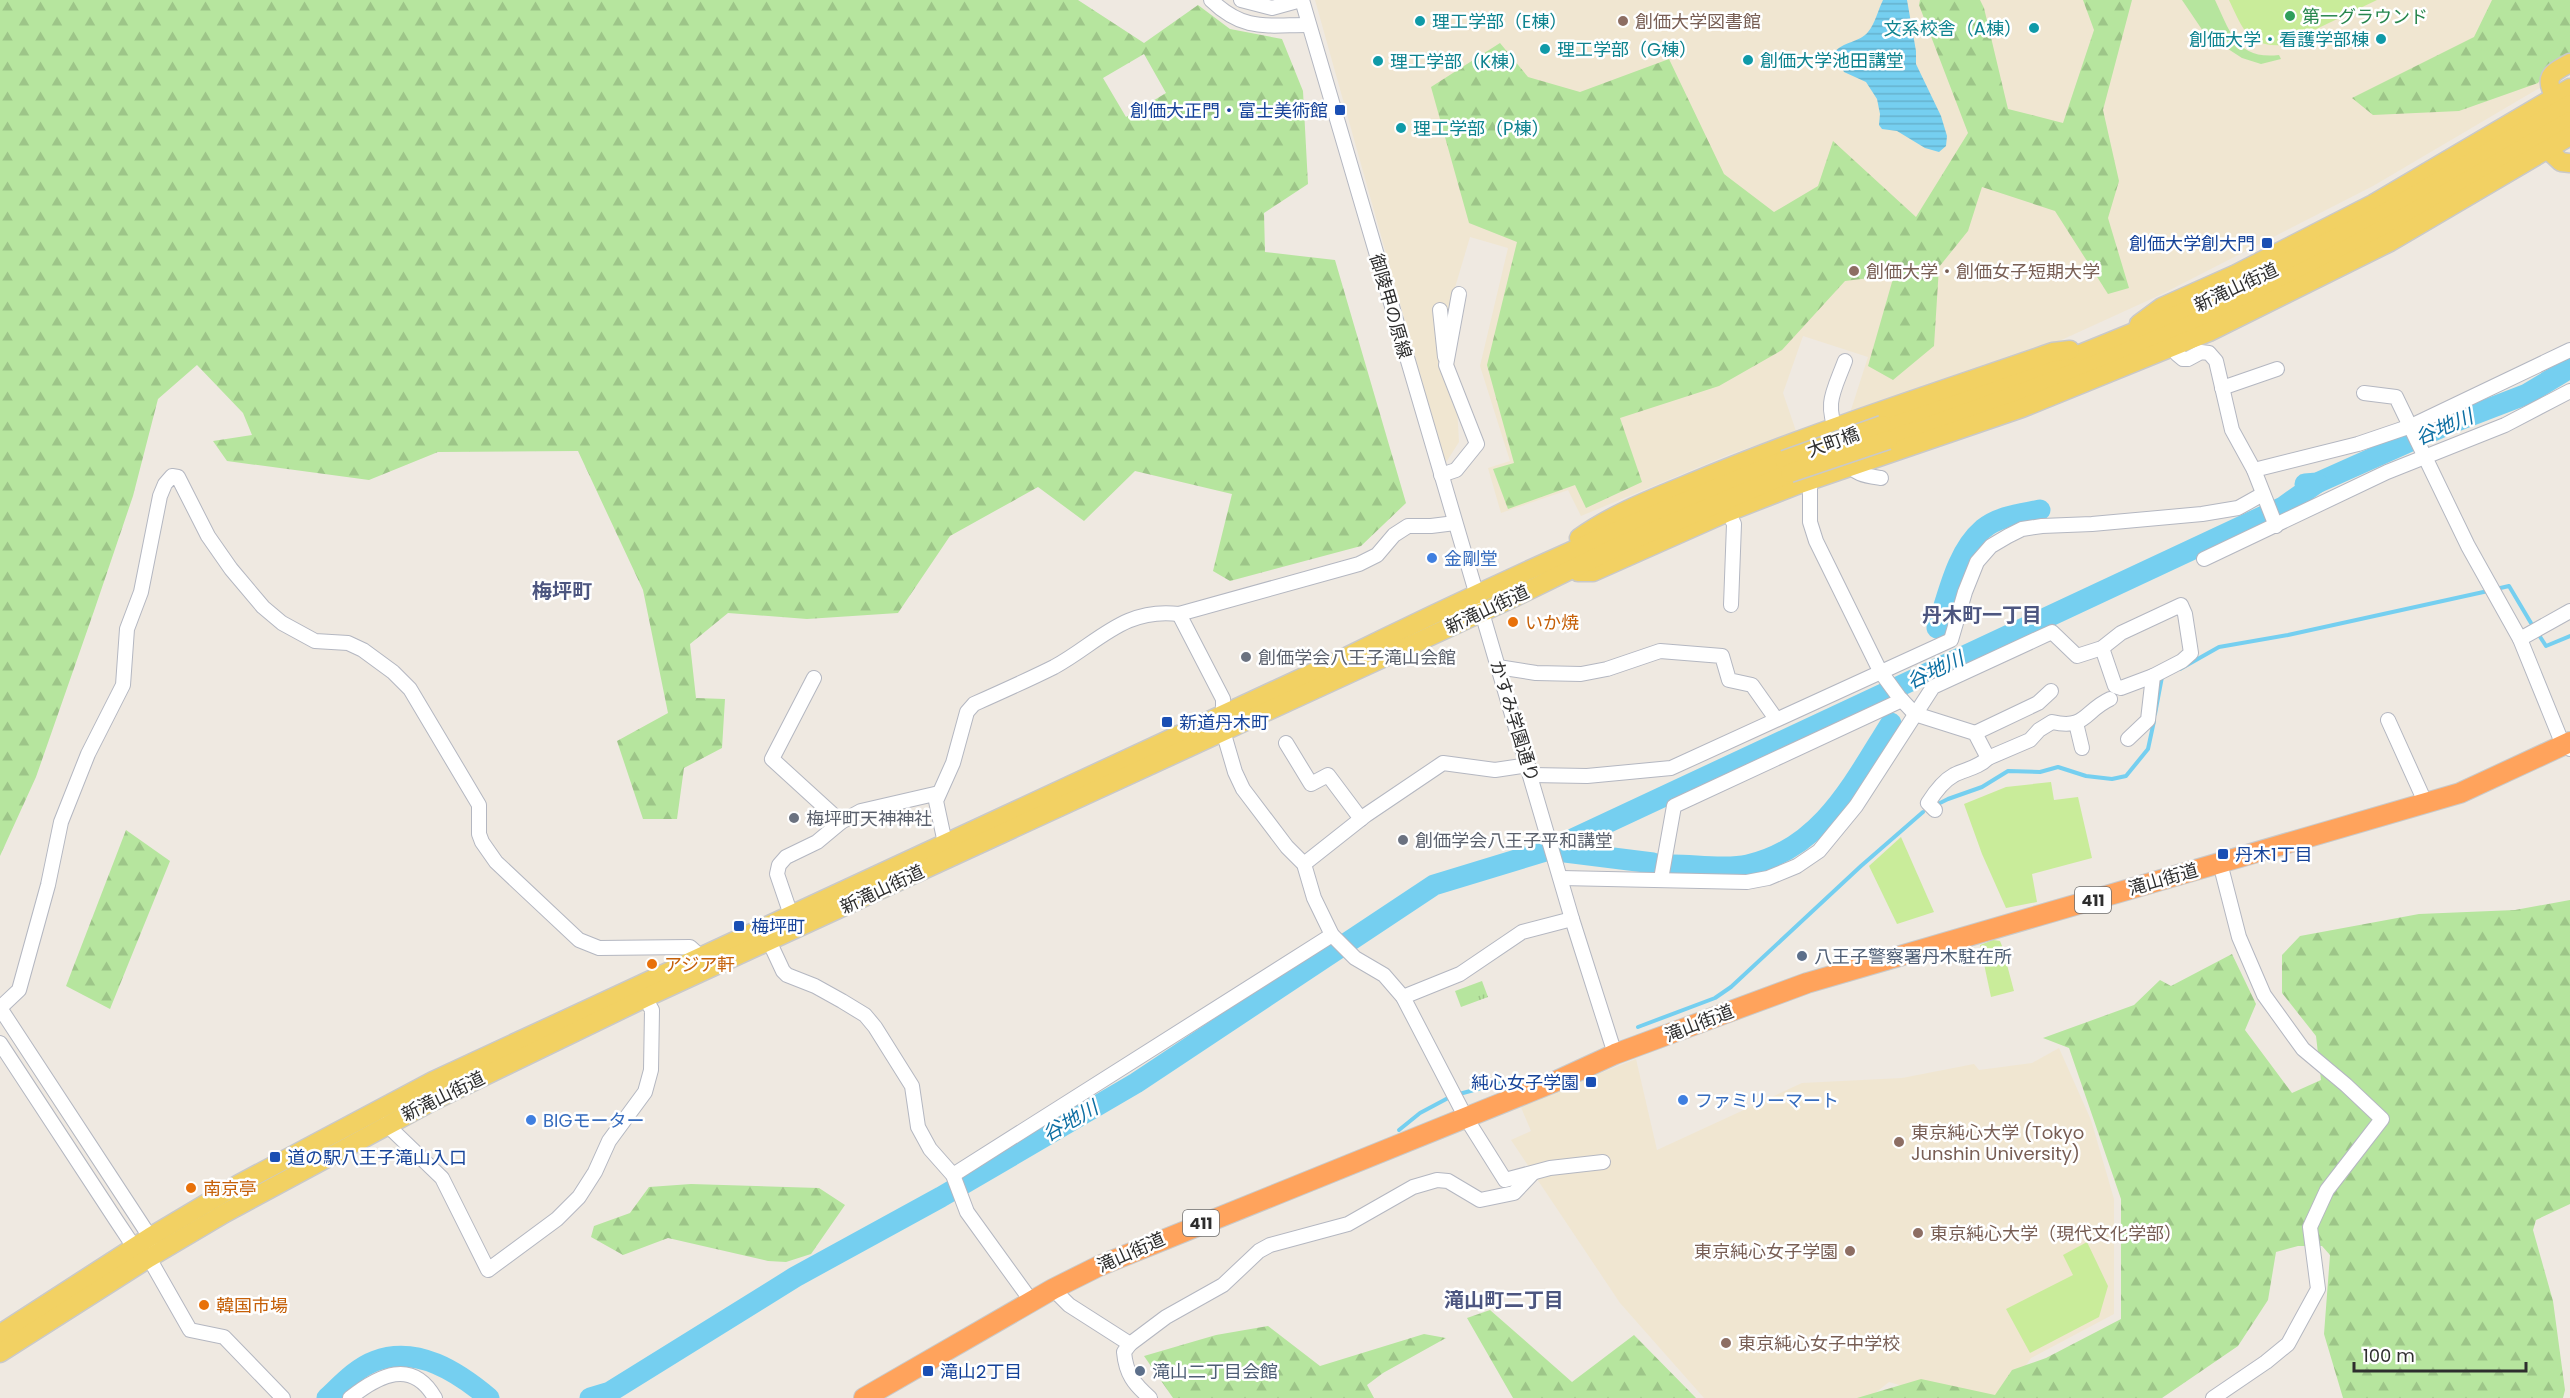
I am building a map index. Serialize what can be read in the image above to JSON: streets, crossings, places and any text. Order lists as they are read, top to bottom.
{
  "streets": {
    "highway": ["滝山街道", "411"],
    "main road": ["新滝山街道", "大町橋"],
    "street": ["御陵甲の原線", "かすみ学園通り"]
  },
  "crossings": [
    ["新滝山街道", "御陵甲の原線"],
    ["新滝山街道", "大町橋"],
    ["新滝山街道", "かすみ学園通り"],
    ["御陵甲の原線", "かすみ学園通り"]
  ],
  "districts": ["梅坪町", "丹木町一丁目", "滝山町二丁目"],
  "water": ["谷地川"],
  "places": {
    "other": [
      "第一グラウンド",
      "理工学部（E棟）",
      "創価大学図書館",
      "文系校舎（A棟）",
      "創価大学・看護学部棟",
      "理工学部（G棟）",
      "創価大学池田講堂",
      "理工学部（K棟）",
      "理工学部（P棟）",
      "創価大学・創価女子短期大学",
      "金剛堂",
      "いか焼",
      "創価学会八王子滝山会館",
      "梅坪町天神神社",
      "創価学会八王子平和講堂",
      "八王子警察署丹木駐在所",
      "アジア軒",
      "ファミリーマート",
      "BIGモーター",
      "東京純心大学 (Tokyo Junshin University)",
      "南京亭",
      "東京純心大学（現代文化学部）",
      "東京純心女子学園",
      "韓国市場",
      "東京純心女子中学校",
      "滝山二丁目会館"
    ],
    "transit": [
      "創価大正門・富士美術館",
      "創価大学創大門",
      "新道丹木町",
      "丹木1丁目",
      "梅坪町",
      "純心女子学園",
      "道の駅八王子滝山入口",
      "滝山2丁目"
    ]
  },
  "scale_bar": "100 m"
}
